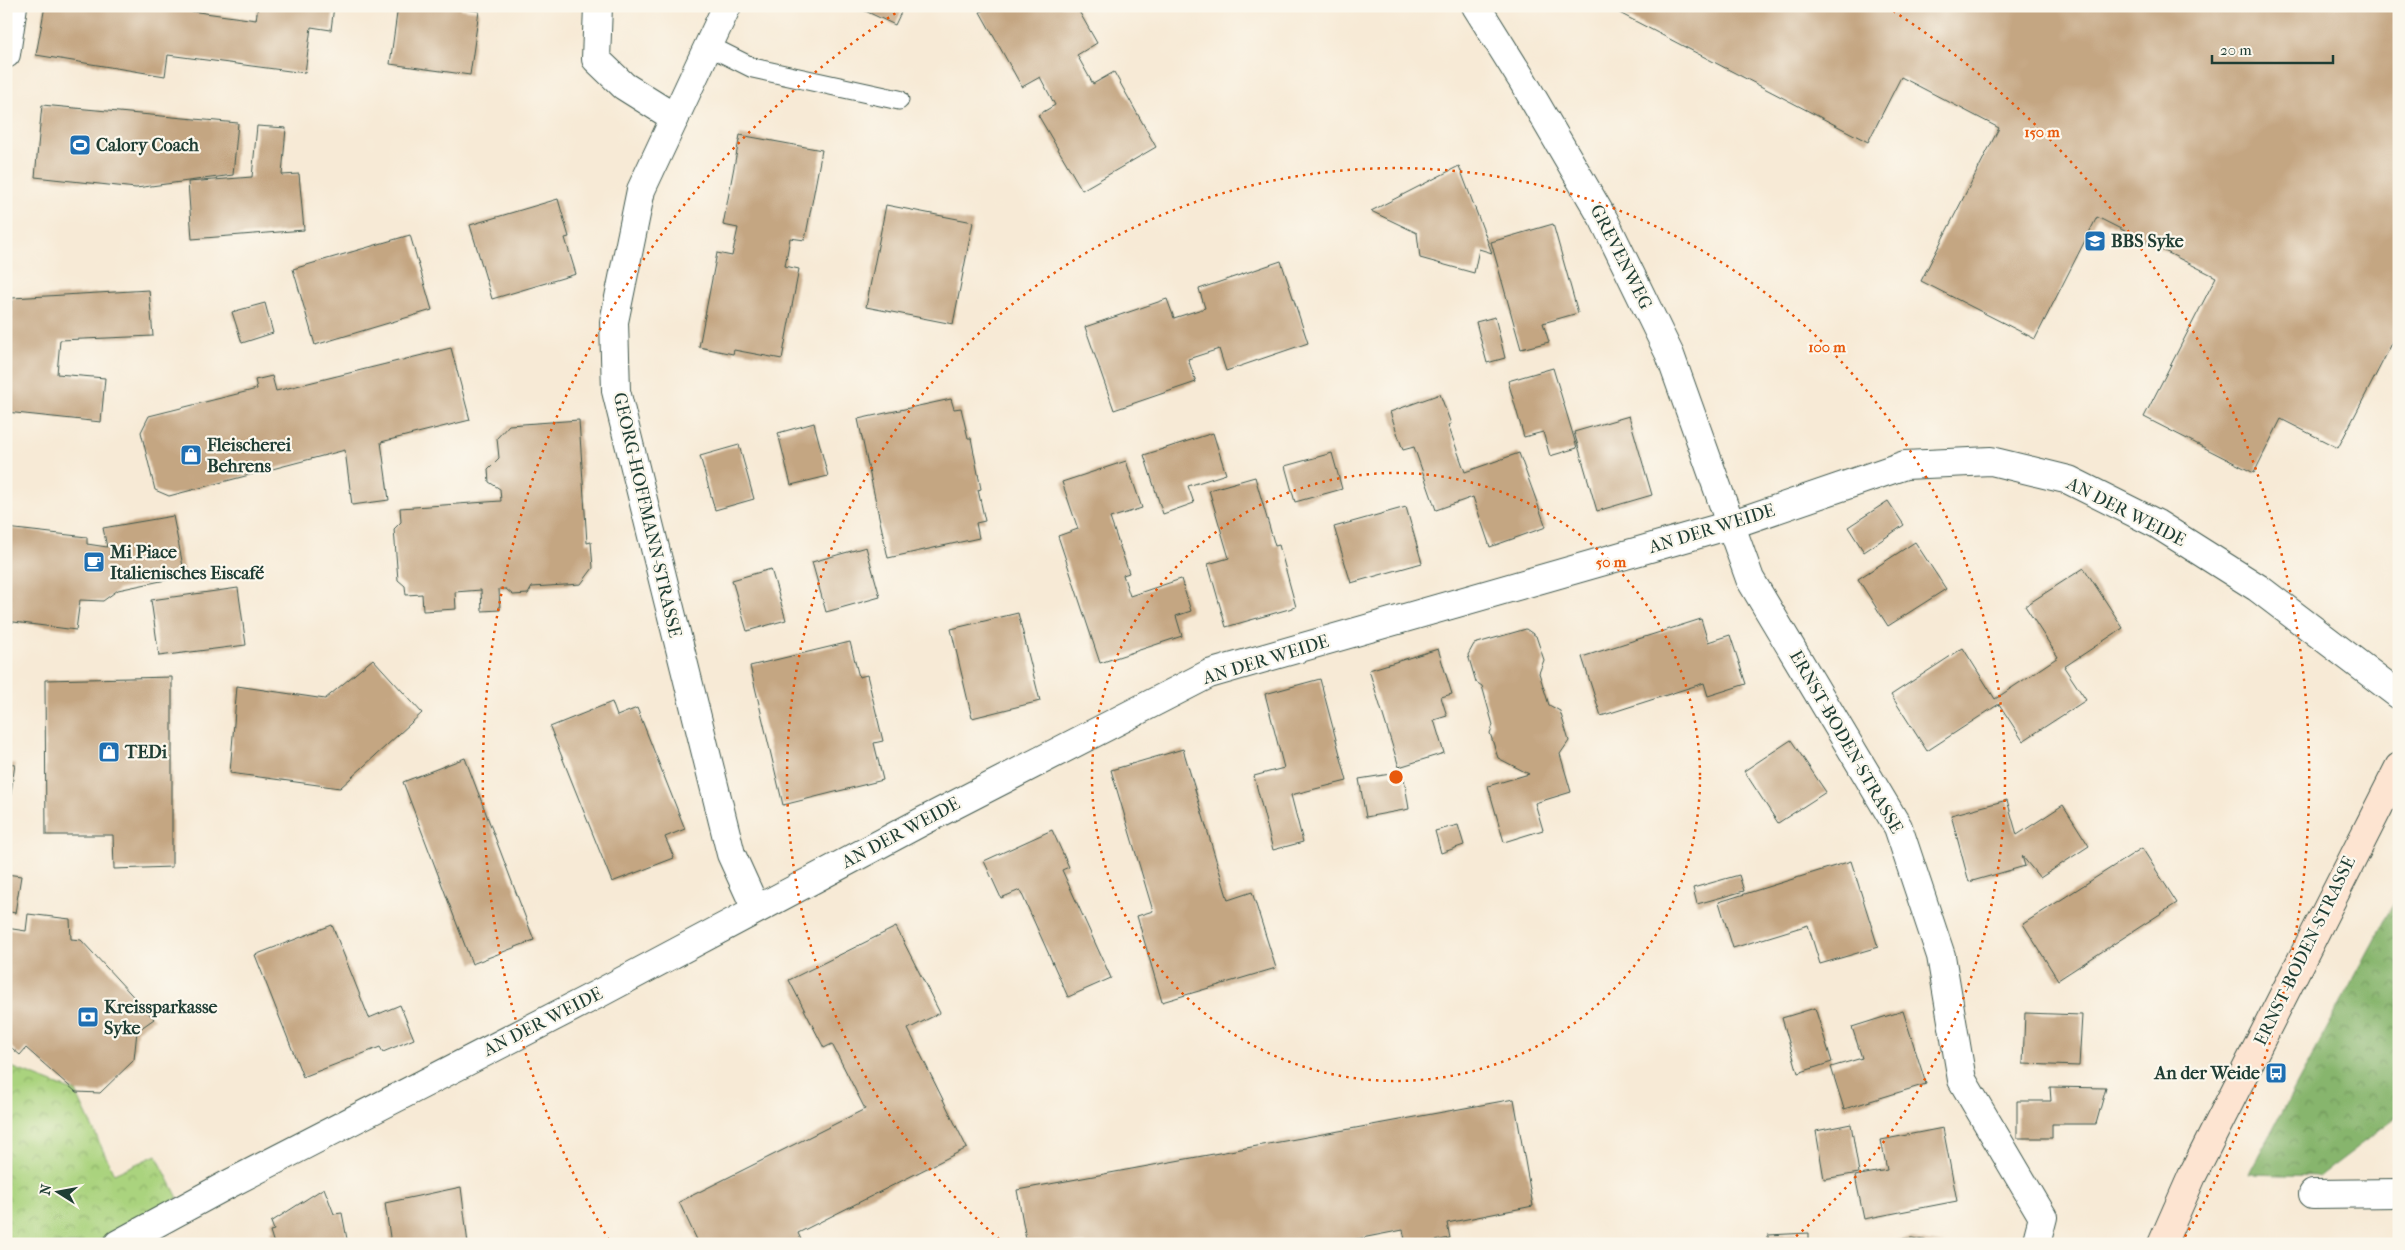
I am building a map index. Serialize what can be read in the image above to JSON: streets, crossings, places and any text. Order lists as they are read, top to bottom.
{
  "streets": {
    "main road": ["ERNST-BODEN-STRASSE"],
    "street": ["GREVENWEG", "AN DER WEIDE", "GEORG-HOFFMANN-STRASSE"]
  },
  "crossings": [
    ["GREVENWEG", "AN DER WEIDE"],
    ["GREVENWEG", "ERNST-BODEN-STRASSE"],
    ["AN DER WEIDE", "GEORG-HOFFMANN-STRASSE"],
    ["AN DER WEIDE", "ERNST-BODEN-STRASSE"]
  ],
  "places": {
    "sports": ["Calory Coach"],
    "school or university": ["BBS Syke"],
    "shop": ["Fleischerei Behrens", "TEDi"],
    "cafe": ["Mi Piace Italienisches Eiscafé"],
    "bank": ["Kreissparkasse Syke"],
    "bus stop": ["An der Weide"]
  },
  "scale_bar": "20 m",
  "north": "left",
  "rings": ["150 m", "100 m", "50 m"]
}
